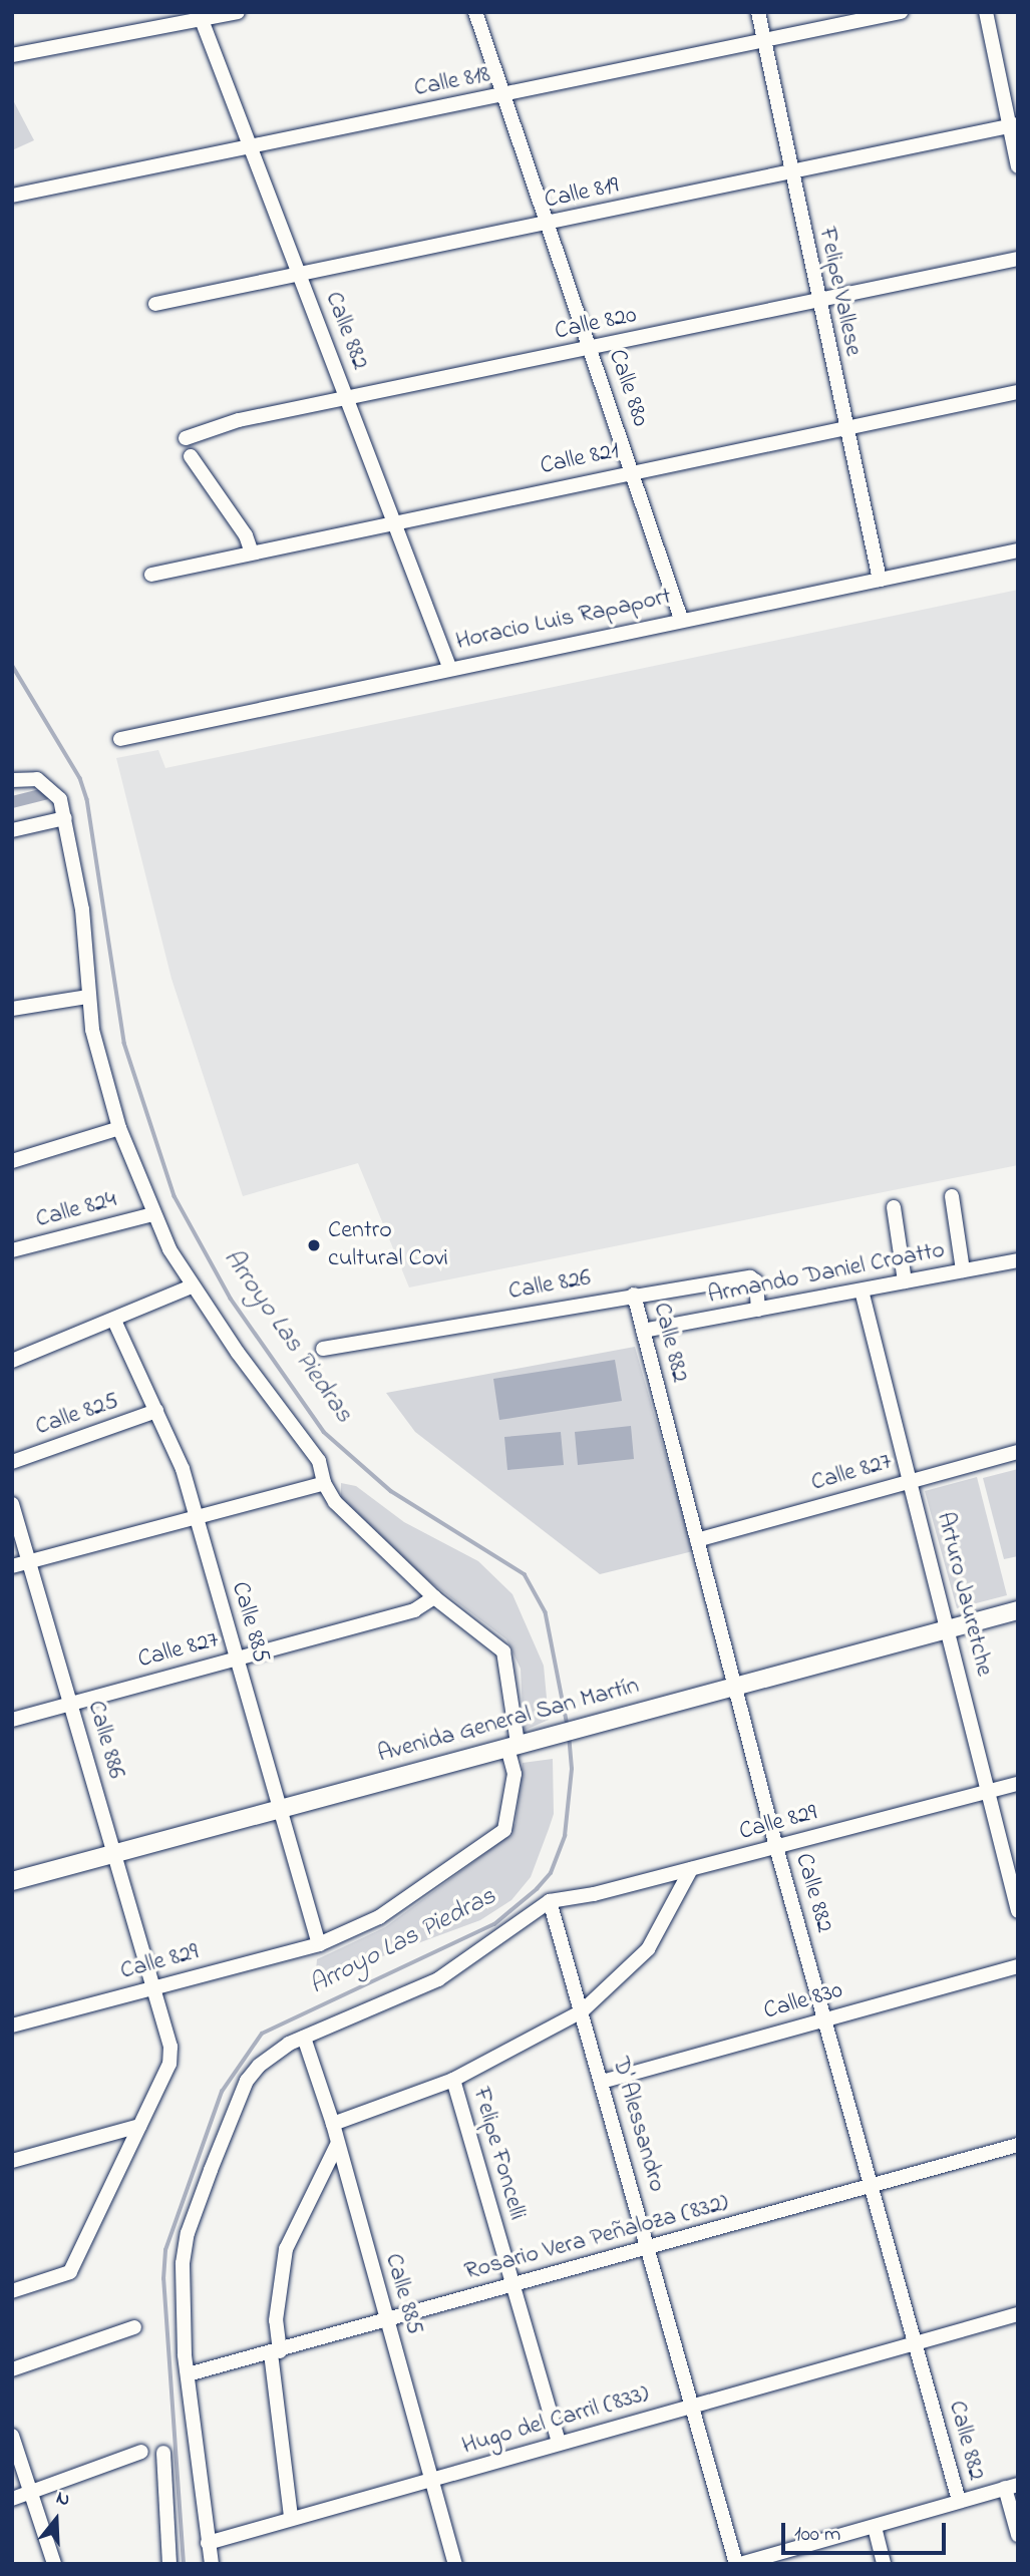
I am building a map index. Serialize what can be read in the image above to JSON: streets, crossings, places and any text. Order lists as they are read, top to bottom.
{
  "streets": {
    "main road": ["Avenida General San Martín"],
    "street": [
      "Calle 818",
      "Calle 819",
      "Felipe Vallese",
      "Calle 820",
      "Calle 882",
      "Calle 880",
      "Calle 821",
      "Horacio Luis Rapaport",
      "Calle 824",
      "Armando Daniel Croatto",
      "Calle 826",
      "Calle 825",
      "Calle 827",
      "Arturo Jauretche",
      "Calle 885",
      "Calle 886",
      "Calle 829",
      "Calle 830",
      "D' Alessandro",
      "Felipe Foncelli",
      "Rosario Vera Peñaloza (832)",
      "Hugo del Carril (833)"
    ]
  },
  "crossings": [
    ["Calle 818", "Felipe Vallese"],
    ["Calle 818", "Calle 882"],
    ["Calle 818", "Calle 880"],
    ["Calle 819", "Felipe Vallese"],
    ["Calle 819", "Calle 882"],
    ["Calle 819", "Calle 880"],
    ["Felipe Vallese", "Calle 820"],
    ["Felipe Vallese", "Calle 821"],
    ["Felipe Vallese", "Horacio Luis Rapaport"],
    ["Calle 820", "Calle 882"],
    ["Calle 820", "Calle 880"],
    ["Calle 882", "Calle 821"],
    ["Calle 882", "Horacio Luis Rapaport"],
    ["Calle 882", "Armando Daniel Croatto"],
    ["Calle 882", "Calle 826"],
    ["Calle 882", "Calle 827"],
    ["Calle 882", "Avenida General San Martín"],
    ["Calle 882", "Calle 829"],
    ["Calle 882", "Calle 830"],
    ["Calle 882", "Rosario Vera Peñaloza (832)"],
    ["Calle 882", "Hugo del Carril (833)"],
    ["Calle 880", "Calle 821"],
    ["Calle 880", "Horacio Luis Rapaport"],
    ["Calle 824", "Calle 829"],
    ["Armando Daniel Croatto", "Calle 826"],
    ["Armando Daniel Croatto", "Arturo Jauretche"],
    ["Calle 825", "Calle 885"],
    ["Calle 827", "Arturo Jauretche"],
    ["Calle 827", "Calle 885"],
    ["Calle 827", "Calle 886"],
    ["Calle 827", "Calle 829"],
    ["Arturo Jauretche", "Avenida General San Martín"],
    ["Arturo Jauretche", "Calle 829"],
    ["Calle 885", "Avenida General San Martín"],
    ["Calle 885", "Calle 829"],
    ["Calle 885", "Rosario Vera Peñaloza (832)"],
    ["Calle 885", "Hugo del Carril (833)"],
    ["Avenida General San Martín", "Calle 886"],
    ["Avenida General San Martín", "Calle 829"],
    ["Calle 886", "Calle 829"],
    ["Calle 829", "D' Alessandro"],
    ["Calle 830", "D' Alessandro"],
    ["D' Alessandro", "Rosario Vera Peñaloza (832)"],
    ["D' Alessandro", "Hugo del Carril (833)"],
    ["Felipe Foncelli", "Rosario Vera Peñaloza (832)"],
    ["Felipe Foncelli", "Hugo del Carril (833)"]
  ],
  "water": ["Arroyo Las Piedras"],
  "places": ["Centro cultural Covi"],
  "scale_bar": "100 m",
  "north": "top"
}
